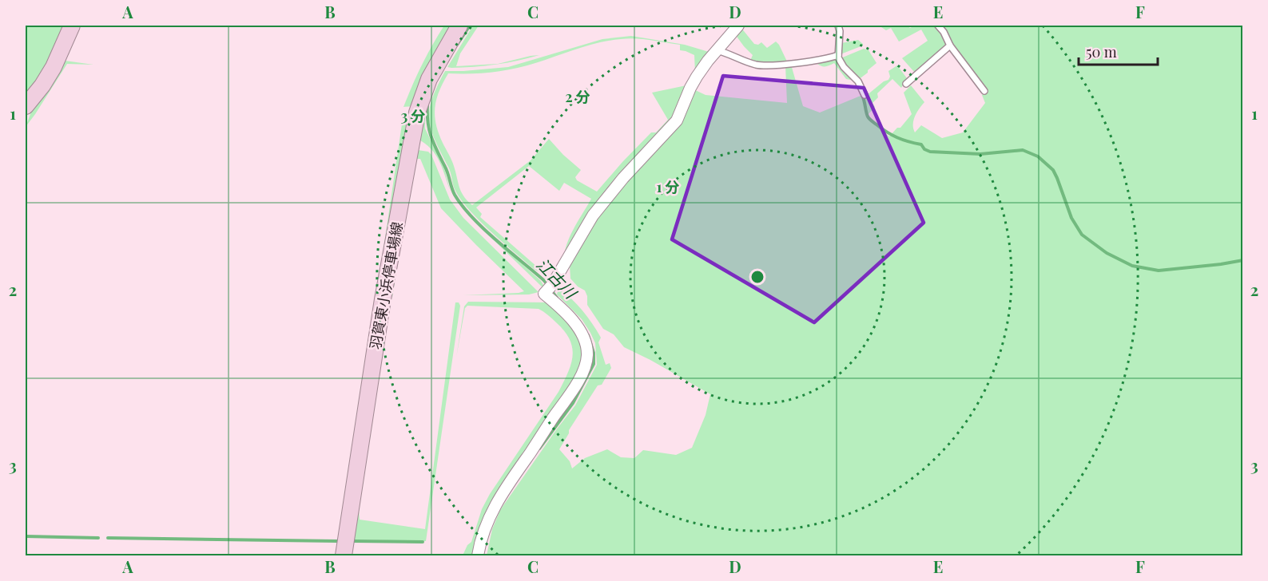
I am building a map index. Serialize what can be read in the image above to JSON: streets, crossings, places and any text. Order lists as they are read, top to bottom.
{
  "streets": {
    "main road": ["羽賀東小浜停車場線"]
  },
  "water": ["江古川"],
  "scale_bar": "50 m",
  "grid": {
    "columns": [
      "A",
      "B",
      "C",
      "D",
      "E",
      "F"
    ],
    "rows": ["1", "2", "3"]
  },
  "rings": ["2 分", "3 分", "1 分"]
}
